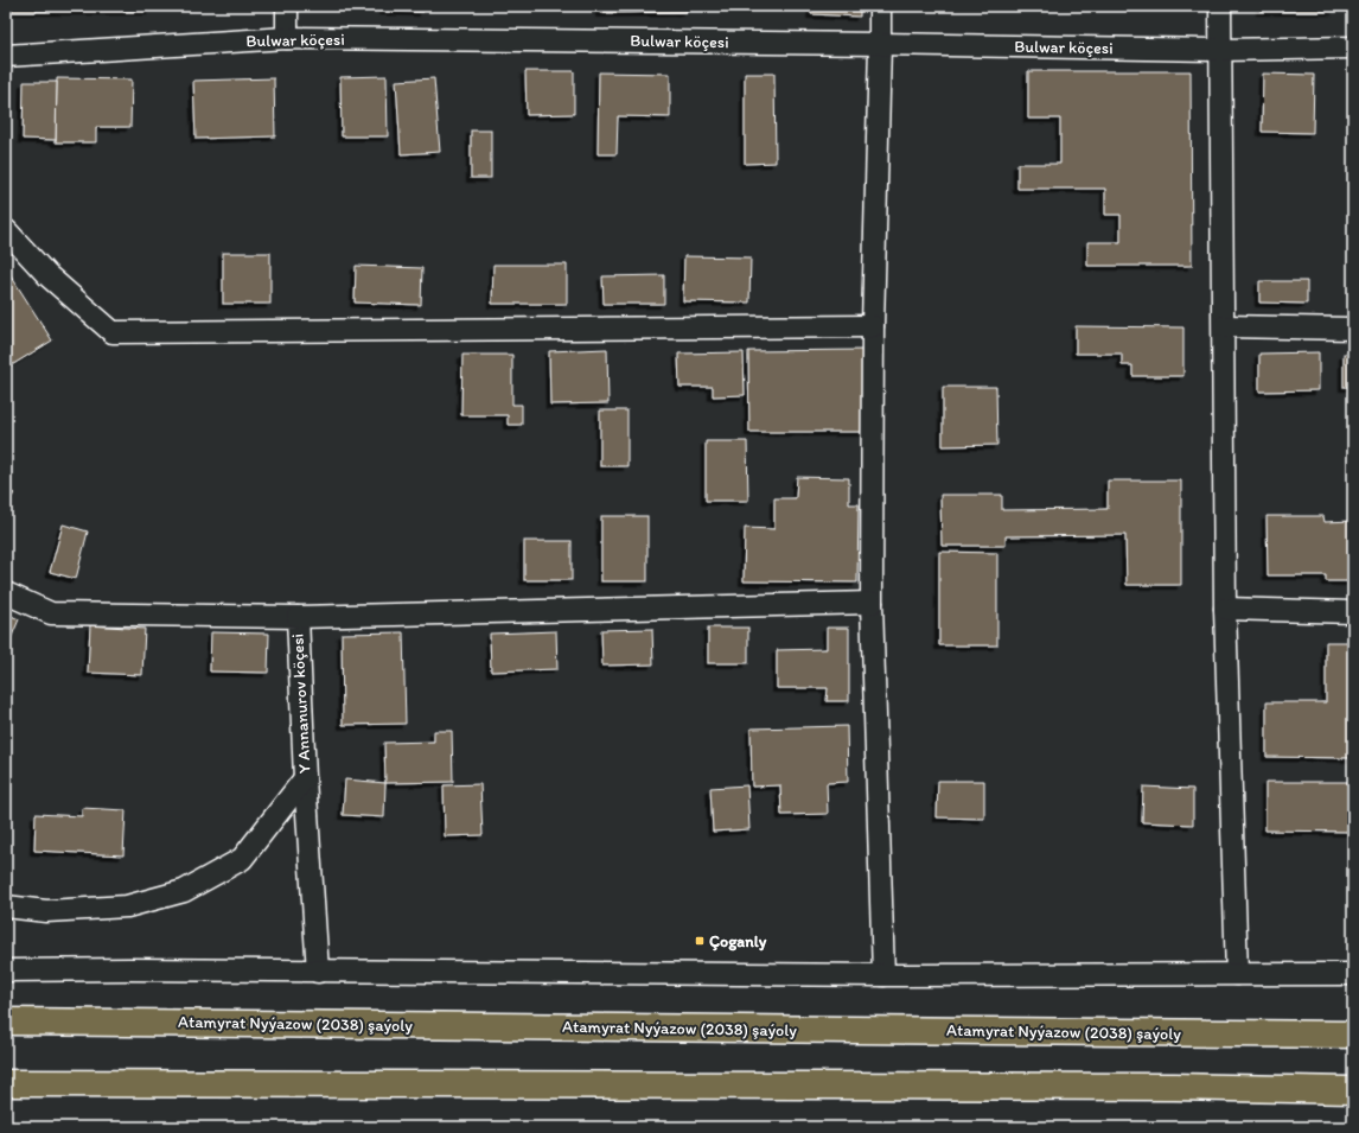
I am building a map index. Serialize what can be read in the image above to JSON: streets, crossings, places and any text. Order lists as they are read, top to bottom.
{
  "streets": {
    "main road": ["Atamyrat Nyýazow (2038) şaýoly"],
    "street": ["Bulwar köçesi", "Y Annanurov köçesi"]
  },
  "places": {
    "transit": ["Çoganly"]
  }
}
